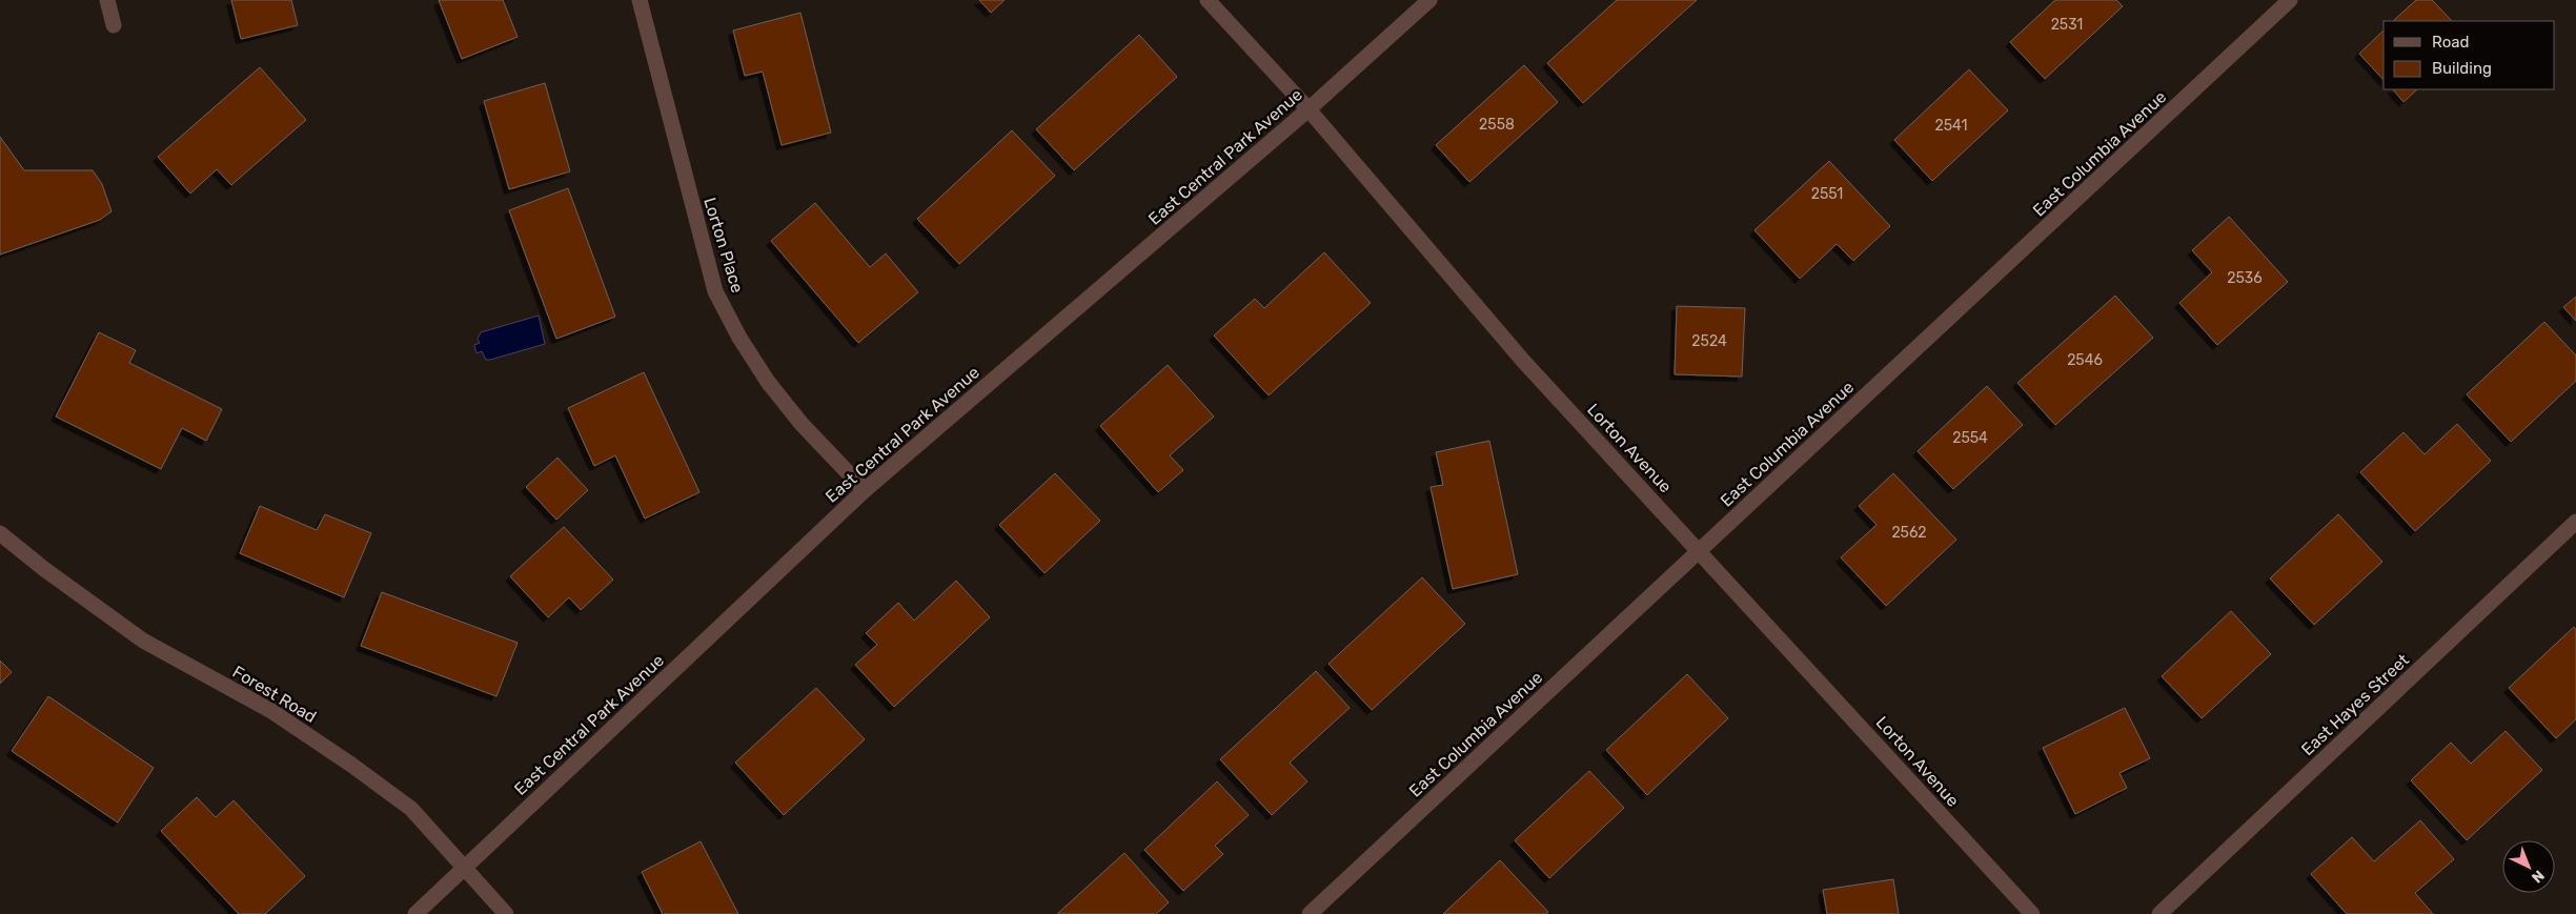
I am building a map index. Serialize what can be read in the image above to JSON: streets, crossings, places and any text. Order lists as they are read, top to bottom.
{
  "streets": {
    "street": [
      "East Columbia Avenue",
      "East Central Park Avenue",
      "Lorton Place",
      "Lorton Avenue",
      "Forest Road",
      "East Hayes Street"
    ]
  },
  "crossings": [
    ["East Columbia Avenue", "Lorton Avenue"],
    ["East Central Park Avenue", "Lorton Place"],
    ["East Central Park Avenue", "Lorton Avenue"],
    ["East Central Park Avenue", "Forest Road"]
  ],
  "house_numbers": [
    "2531",
    "2558",
    "2541",
    "2551",
    "2536",
    "2524",
    "2546",
    "2554",
    "2562"
  ],
  "legend": ["Road", "Building"],
  "north": "bottom right"
}
